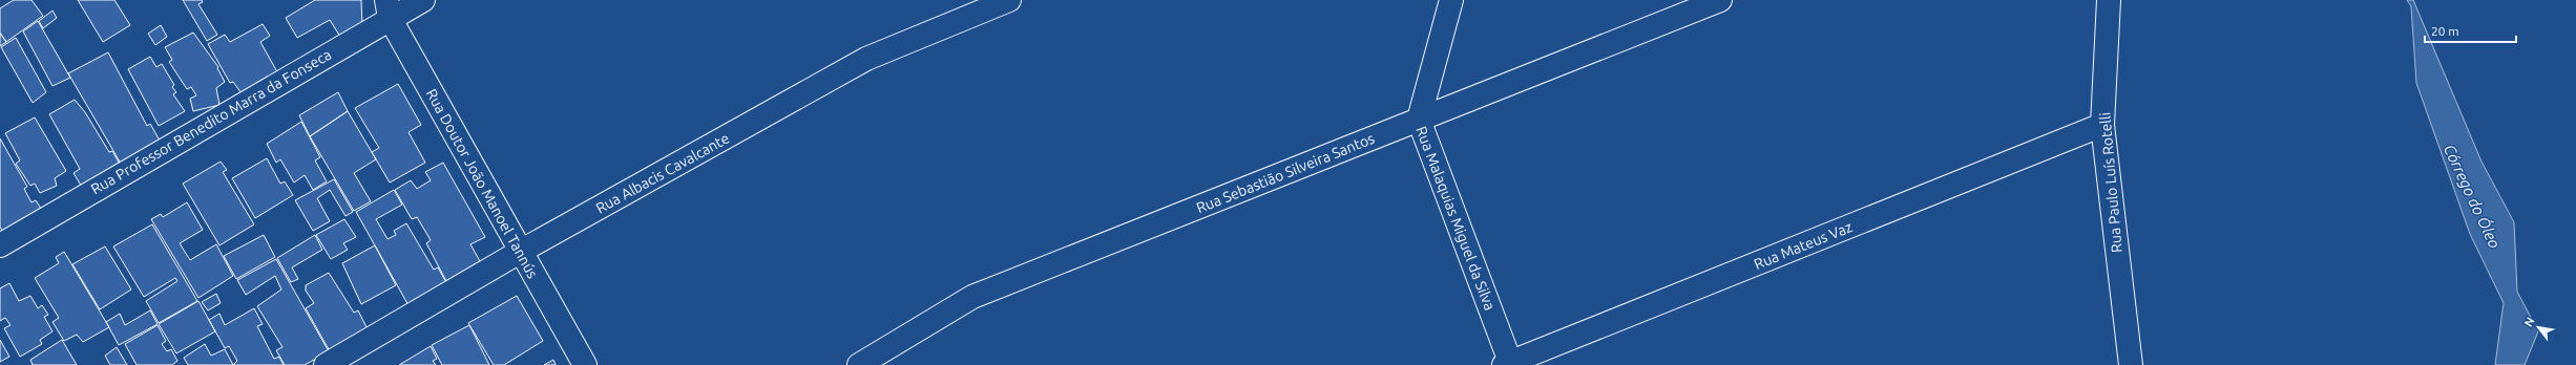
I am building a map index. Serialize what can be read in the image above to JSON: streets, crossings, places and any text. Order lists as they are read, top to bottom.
{
  "streets": {
    "street": [
      "Rua Professor Benedito Marra da Fonseca",
      "Rua Albacis Cavalcante",
      "Rua Sebastião Silveira Santos",
      "Rua Paulo Luís Rotelli",
      "Rua Doutor João Manoel Tannús",
      "Rua Malaquias Miguel da Silva",
      "Rua Mateus Vaz"
    ]
  },
  "crossings": [
    ["Rua Professor Benedito Marra da Fonseca", "Rua Doutor João Manoel Tannús"],
    ["Rua Albacis Cavalcante", "Rua Doutor João Manoel Tannús"],
    ["Rua Sebastião Silveira Santos", "Rua Malaquias Miguel da Silva"],
    ["Rua Paulo Luís Rotelli", "Rua Mateus Vaz"],
    ["Rua Malaquias Miguel da Silva", "Rua Mateus Vaz"]
  ],
  "water": ["Córrego do Óleo"],
  "scale_bar": "20 m",
  "north": "top left"
}
